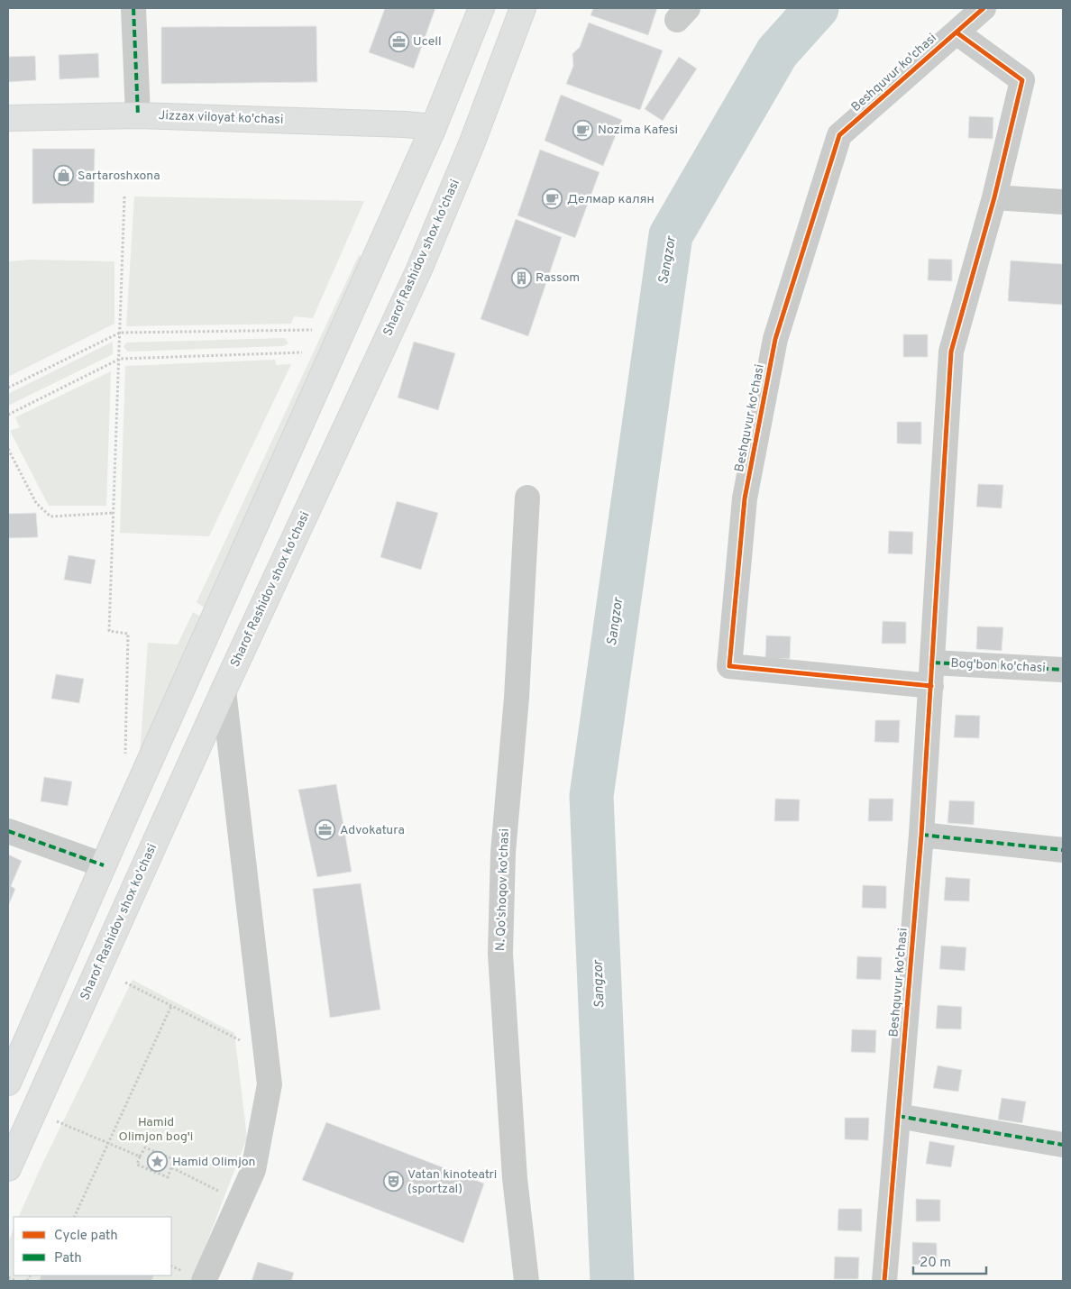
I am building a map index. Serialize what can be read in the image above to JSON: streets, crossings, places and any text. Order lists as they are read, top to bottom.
{
  "streets": {
    "main road": ["Jizzax viloyat ko'chasi", "Sharof Rashidov shox ko'chasi"],
    "street": ["Beshquvur ko'chasi", "Bog'bon ko'chasi", "N. Qo'shoqov ko'chasi"]
  },
  "crossings": [
    ["Beshquvur ko'chasi", "Bog'bon ko'chasi"]
  ],
  "water": ["Sangzor"],
  "parks": ["Hamid Olimjon bog'i"],
  "places": {
    "office": ["Ucell", "Advokatura"],
    "cafe": ["Nozima Kafesi", "Делмар калян"],
    "shop": ["Sartaroshxona"],
    "building": ["Rassom"],
    "place": ["Hamid Olimjon"],
    "theatre": ["Vatan kinoteatri (sportzal)"]
  },
  "legend": ["Cycle path", "Path"],
  "scale_bar": "20 m"
}
